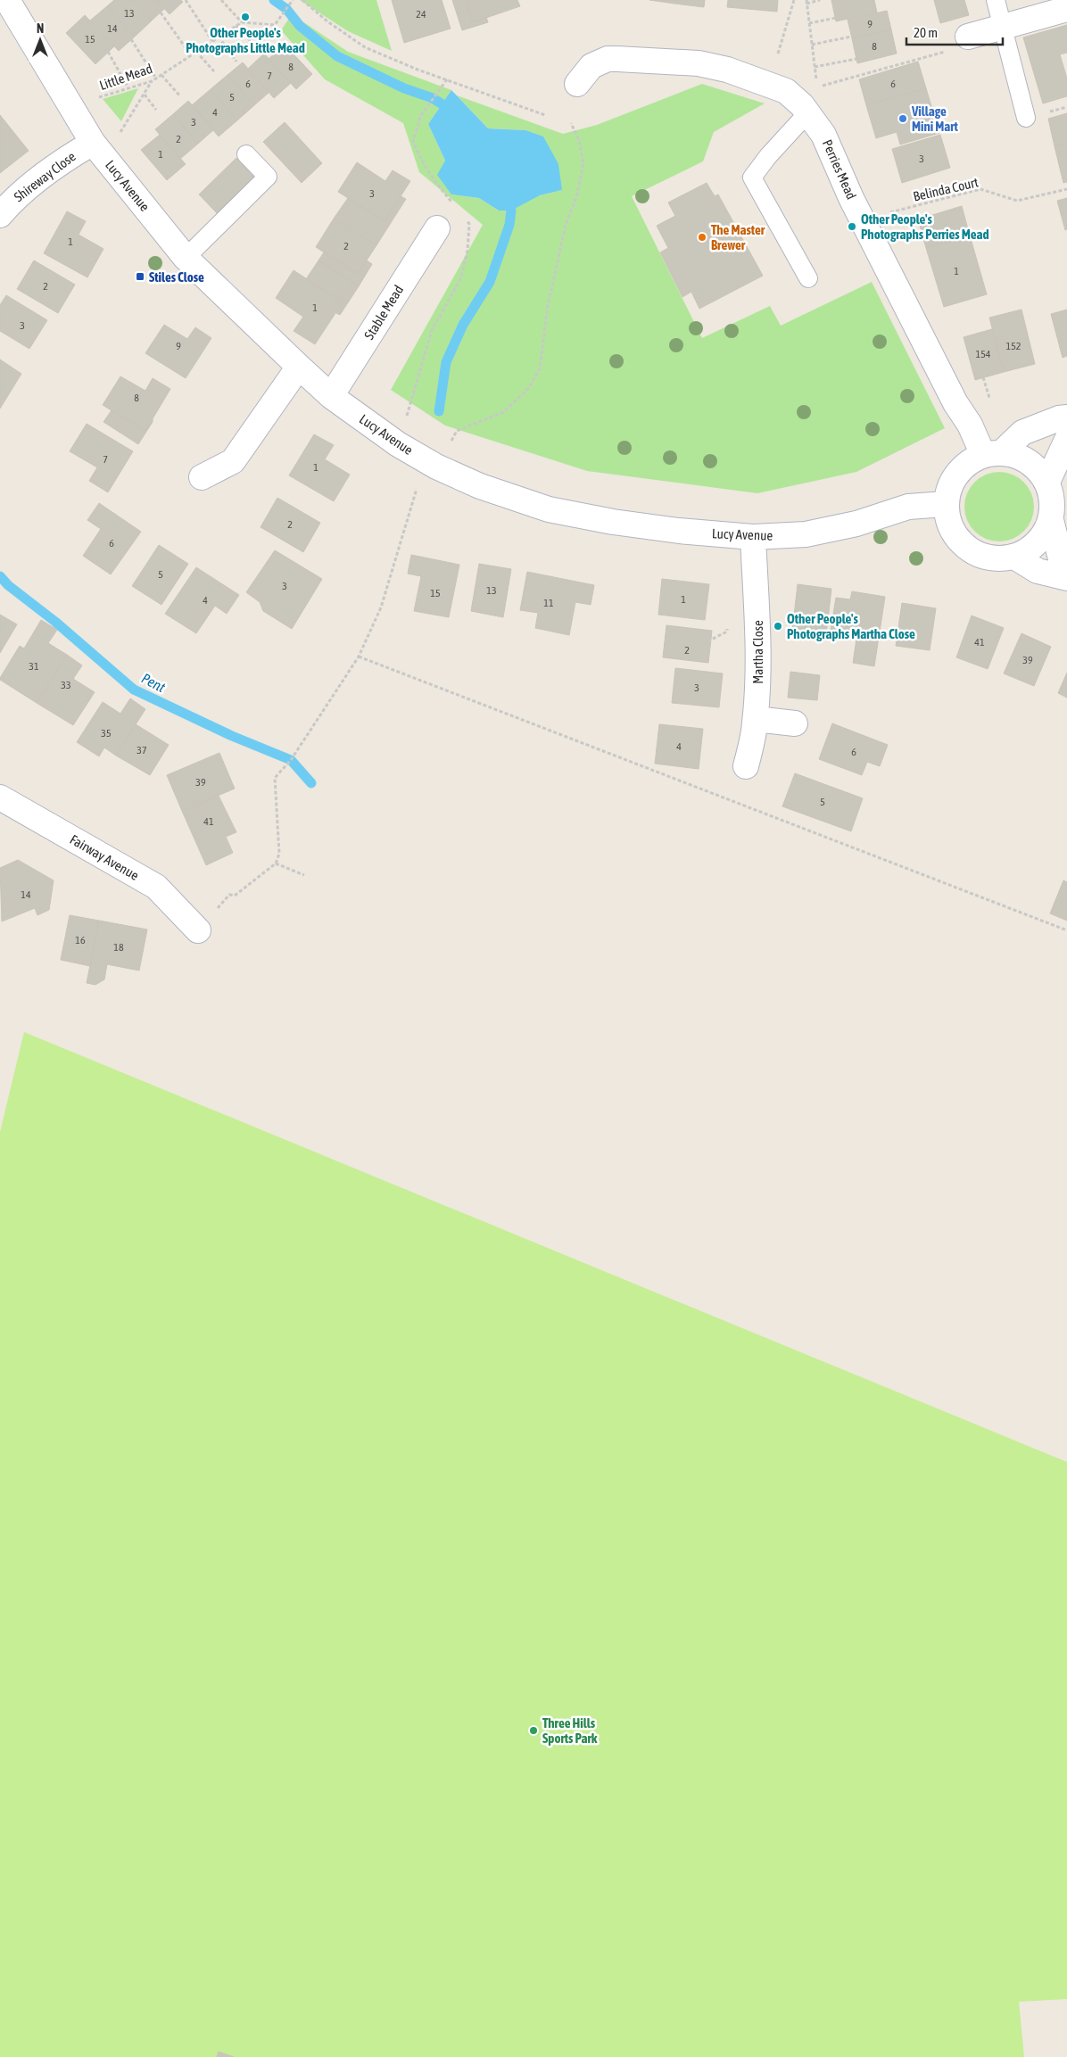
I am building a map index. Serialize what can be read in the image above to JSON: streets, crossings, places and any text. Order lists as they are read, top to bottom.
{
  "streets": {
    "street": [
      "Perries Mead",
      "Shireway Close",
      "Lucy Avenue",
      "Stable Mead",
      "Martha Close",
      "Fairway Avenue"
    ],
    "path": ["Little Mead", "Belinda Court"]
  },
  "crossings": [
    ["Perries Mead", "Lucy Avenue"],
    ["Shireway Close", "Lucy Avenue"],
    ["Lucy Avenue", "Stable Mead"],
    ["Lucy Avenue", "Martha Close"]
  ],
  "water": ["Pent"],
  "places": {
    "other": [
      "Other People's Photographs Little Mead",
      "Village Mini Mart",
      "Other People's Photographs Perries Mead",
      "The Master Brewer",
      "Other People's Photographs Martha Close",
      "Three Hills Sports Park"
    ],
    "transit": ["Stiles Close"]
  },
  "house_numbers": [
    "13",
    "24",
    "9",
    "14",
    "15",
    "8",
    "8",
    "7",
    "6",
    "6",
    "5",
    "4",
    "3",
    "2",
    "1",
    "3",
    "3",
    "1",
    "2",
    "1",
    "2",
    "1",
    "3",
    "9",
    "152",
    "154",
    "8",
    "7",
    "1",
    "2",
    "6",
    "5",
    "3",
    "13",
    "15",
    "1",
    "4",
    "11",
    "41",
    "2",
    "39",
    "31",
    "33",
    "3",
    "35",
    "4",
    "37",
    "6",
    "39",
    "5",
    "41",
    "14",
    "16",
    "18"
  ],
  "scale_bar": "20 m",
  "north": "top"
}
